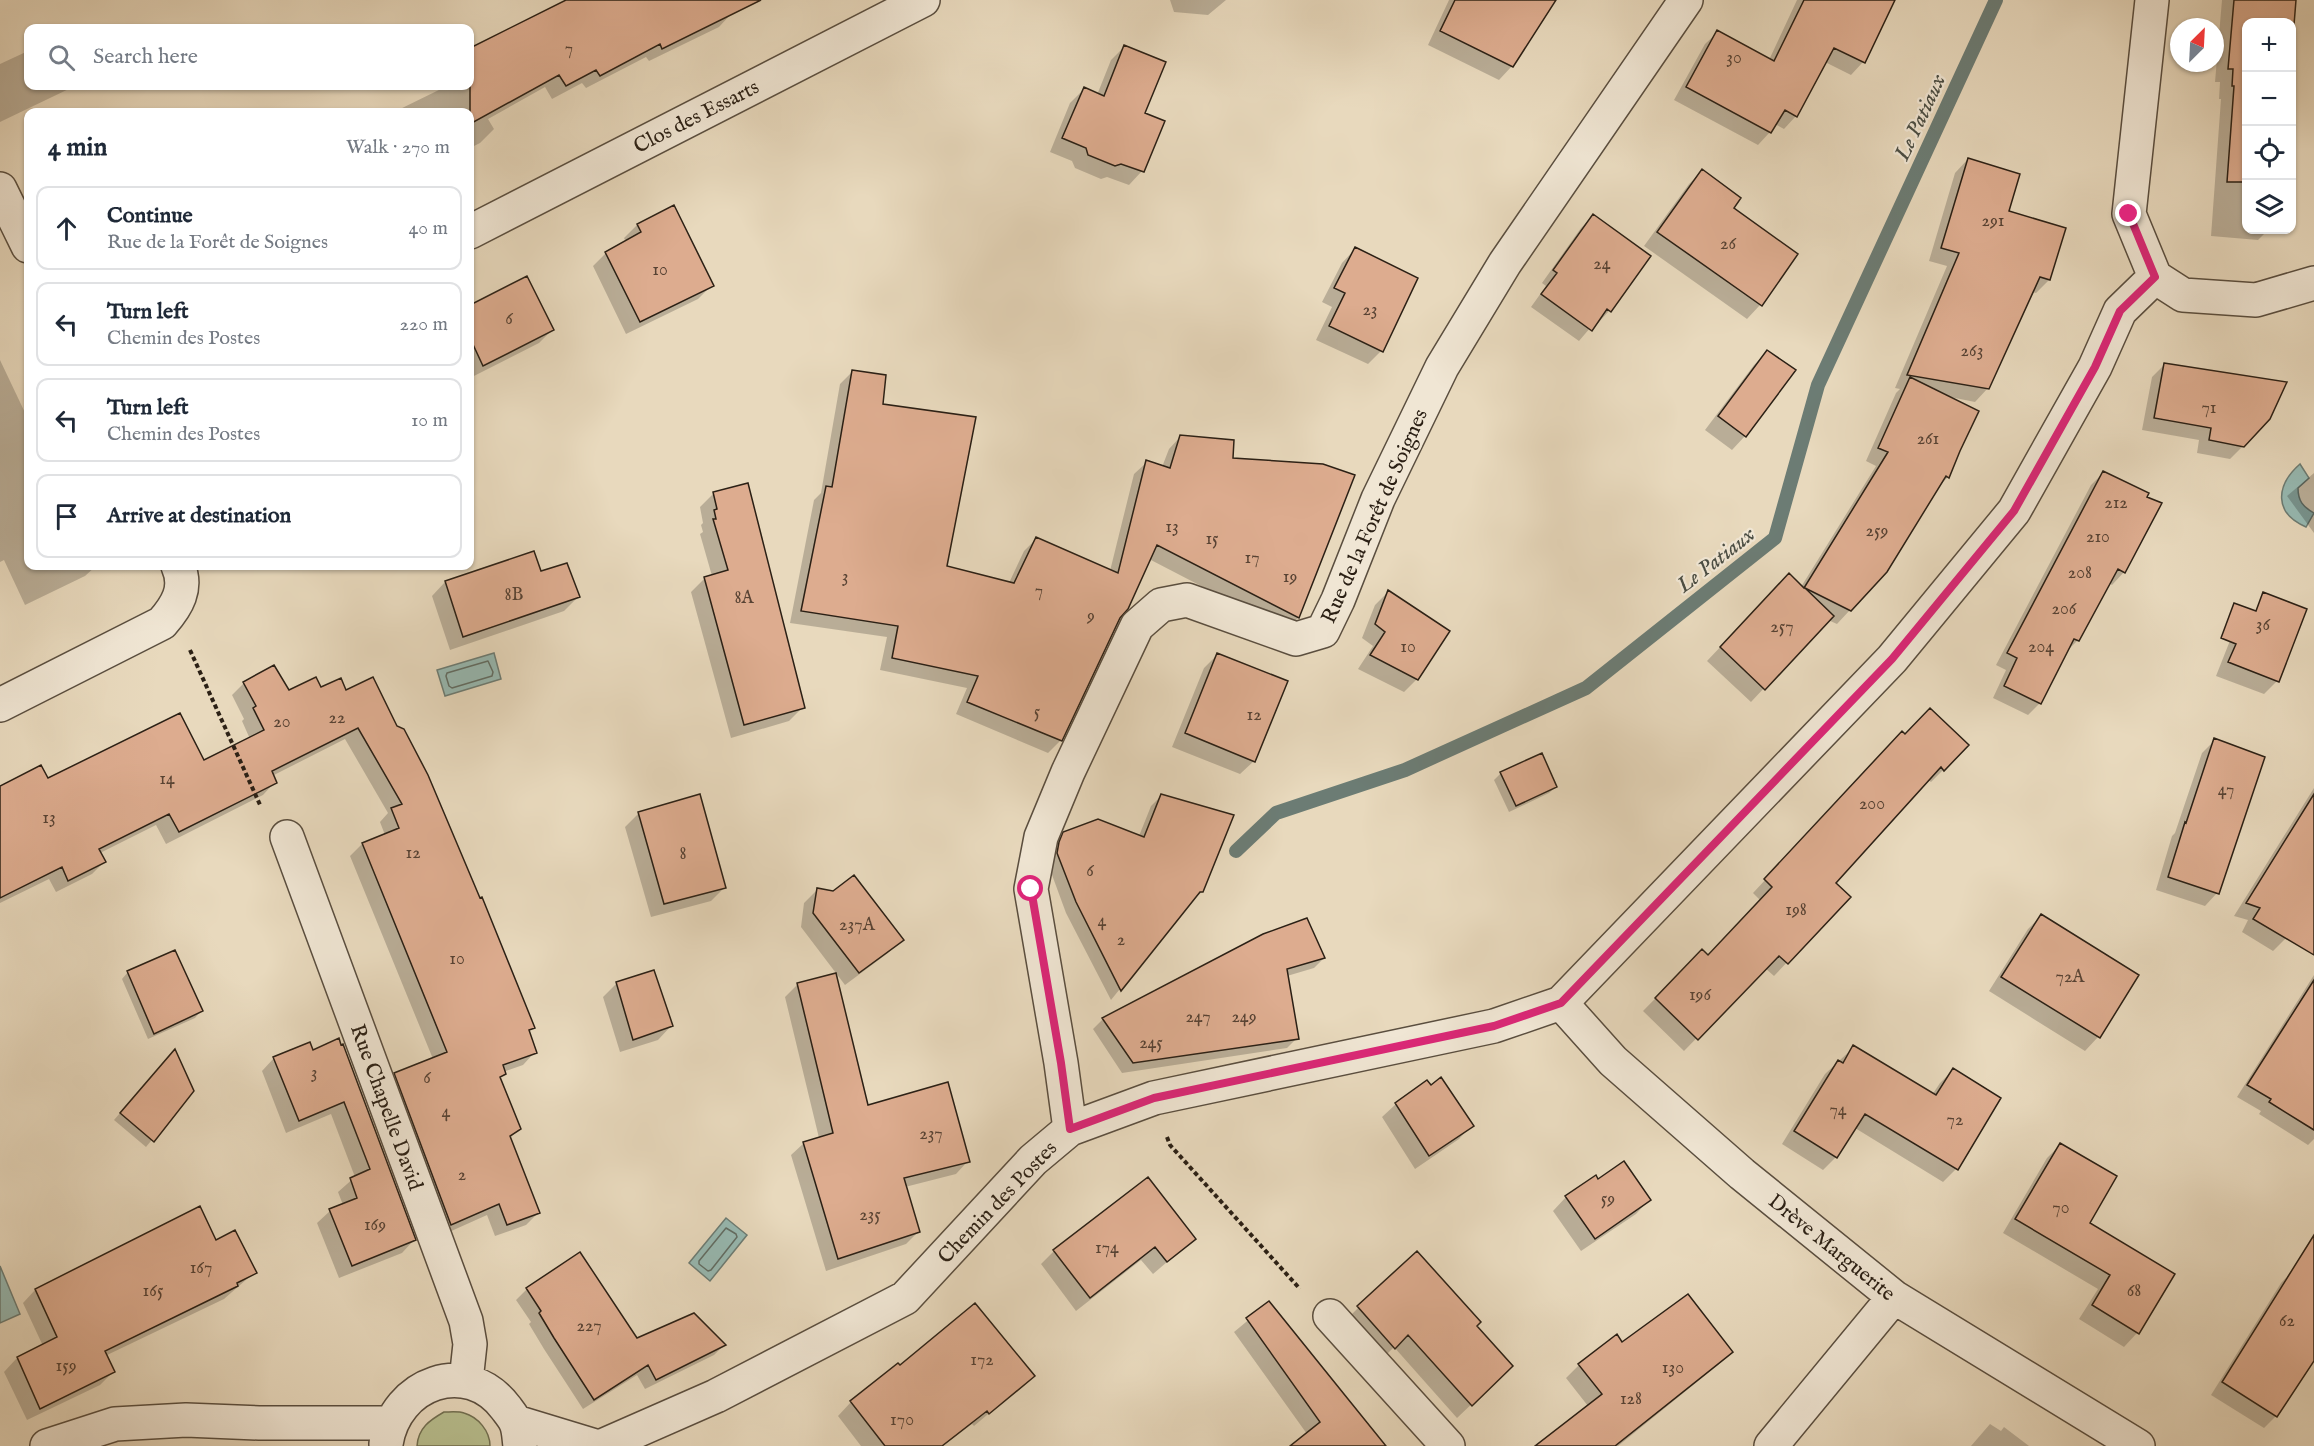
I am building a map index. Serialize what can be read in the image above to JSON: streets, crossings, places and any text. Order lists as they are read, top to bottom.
{
  "streets": {
    "street": [
      "Clos des Essarts",
      "Rue de la Forêt de Soignes",
      "Rue Chapelle David",
      "Chemin des Postes",
      "Drève Marguerite"
    ]
  },
  "crossings": [
    ["Rue de la Forêt de Soignes", "Chemin des Postes"],
    ["Chemin des Postes", "Drève Marguerite"]
  ],
  "water": ["Le Patiaux"],
  "house_numbers": [
    "7",
    "30",
    "291",
    "26",
    "24",
    "10",
    "23",
    "6",
    "263",
    "71",
    "261",
    "212",
    "13",
    "259",
    "210",
    "15",
    "17",
    "208",
    "3",
    "19",
    "7",
    "8B",
    "8A",
    "206",
    "9",
    "36",
    "257",
    "10",
    "204",
    "5",
    "12",
    "22",
    "20",
    "14",
    "47",
    "200",
    "13",
    "12",
    "8",
    "6",
    "198",
    "4",
    "237A",
    "2",
    "10",
    "72A",
    "196",
    "247",
    "249",
    "245",
    "3",
    "6",
    "74",
    "4",
    "72",
    "237",
    "2",
    "59",
    "70",
    "235",
    "169",
    "174",
    "167",
    "165",
    "68",
    "62",
    "227",
    "172",
    "159",
    "130",
    "128",
    "170"
  ],
  "north": "top right",
  "page": {
    "map_buttons": ["+", "−"],
    "search": "Search here",
    "heading": ["4 min", "Walk · 270 m"],
    "list": [
      ["Continue", "Rue de la Forêt de Soignes", "40 m"],
      ["Turn left", "Chemin des Postes", "220 m"],
      ["Turn left", "Chemin des Postes", "10 m"],
      "Arrive at destination"
    ]
  }
}
